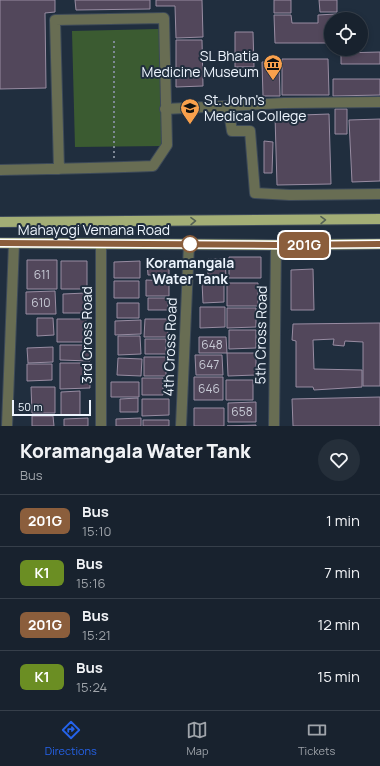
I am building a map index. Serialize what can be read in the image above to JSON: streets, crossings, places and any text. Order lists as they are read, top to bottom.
{
  "streets": {
    "main road": ["Mahayogi Vemana Road"],
    "street": ["3rd Cross Road", "5th Cross Road", "4th Cross Road"]
  },
  "crossings": [
    ["Mahayogi Vemana Road", "3rd Cross Road"],
    ["Mahayogi Vemana Road", "5th Cross Road"],
    ["Mahayogi Vemana Road", "4th Cross Road"]
  ],
  "places": {
    "museum": ["SL Bhatia Medicine Museum"],
    "school or university": ["St. John's Medical College"],
    "other": ["Koramangala Water Tank"]
  },
  "lines": ["bus line 201G"],
  "house_numbers": [
    "611",
    "610",
    "648",
    "647",
    "646",
    "658"
  ],
  "scale_bar": "50 m",
  "page": {
    "on_map": "201G",
    "scale": "50 m",
    "heading": ["Koramangala Water Tank", "Bus"],
    "list": [
      {
        "mark": "201G",
        "name": "Bus",
        "note": "15:10",
        "value": "1 min"
      },
      {
        "mark": "K1",
        "name": "Bus",
        "note": "15:16",
        "value": "7 min"
      },
      {
        "mark": "201G",
        "name": "Bus",
        "note": "15:21",
        "value": "12 min"
      },
      {
        "mark": "K1",
        "name": "Bus",
        "note": "15:24",
        "value": "15 min"
      }
    ],
    "tabs": ["Directions", "Map", "Tickets"]
  }
}
